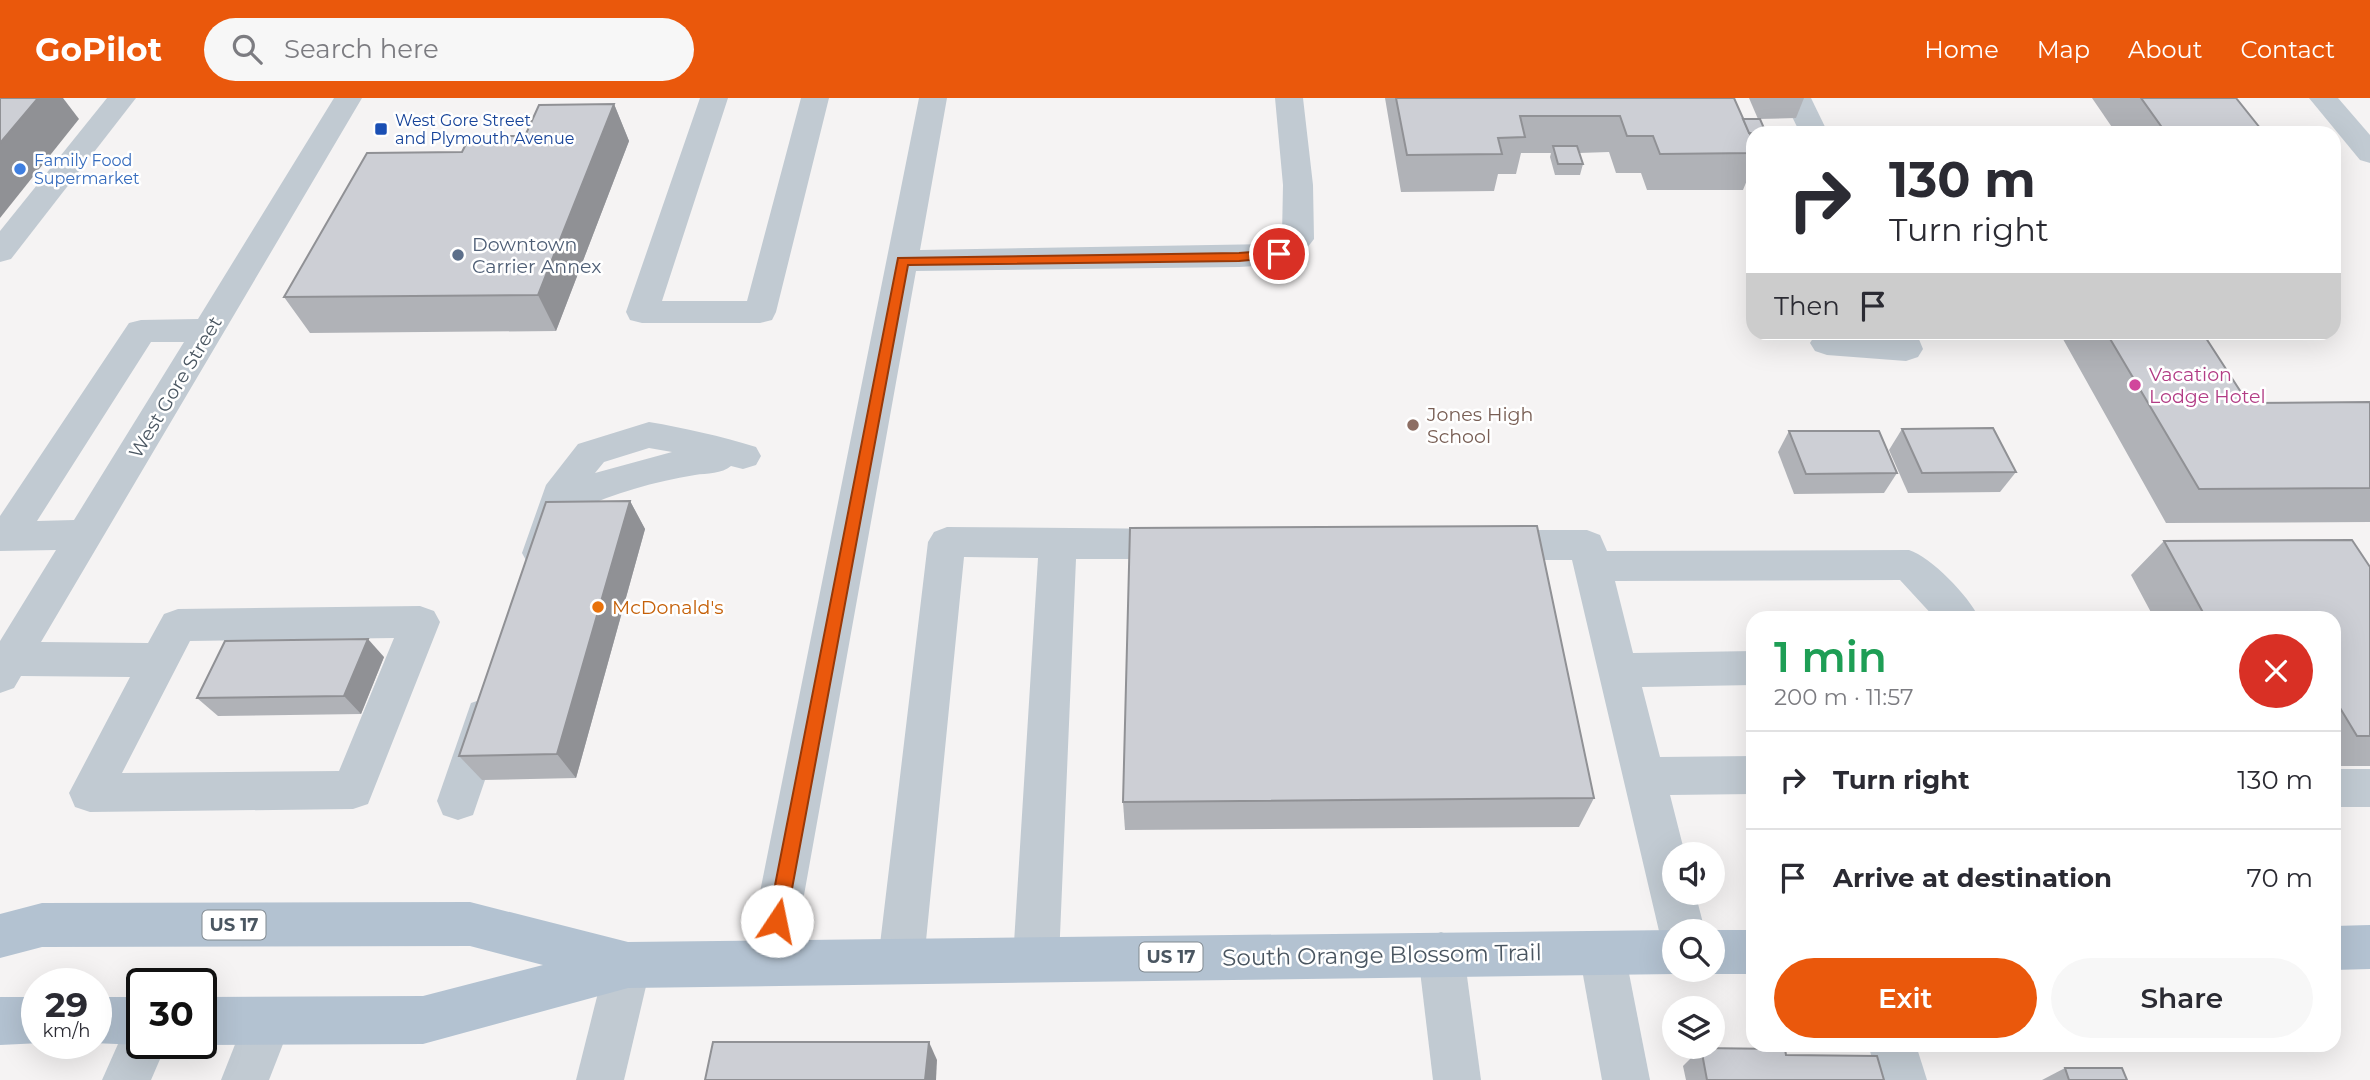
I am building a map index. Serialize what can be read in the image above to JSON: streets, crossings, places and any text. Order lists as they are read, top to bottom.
{
  "streets": {
    "main road": ["US 17", "South Orange Blossom Trail"],
    "street": ["West Gore Street"]
  },
  "places": {
    "transit": ["West Gore Street and Plymouth Avenue"],
    "other": [
      "Family Food Supermarket",
      "Downtown Carrier Annex",
      "Vacation Lodge Hotel",
      "Jones High School",
      "McDonald's"
    ]
  },
  "page": {
    "header": "GoPilot",
    "search": "Search here",
    "nav": [
      "Home",
      "Map",
      "About",
      "Contact"
    ],
    "turn": ["130 m", "Turn right"],
    "then": "Then",
    "heading": ["1 min", "200 m · 11:57"],
    "list": [
      {
        "name": "Turn right",
        "value": "130 m"
      },
      {
        "name": "Arrive at destination",
        "value": "70 m"
      }
    ],
    "buttons": ["Exit", "Share"],
    "speed": "29 km/h",
    "limit": "30"
  }
}
